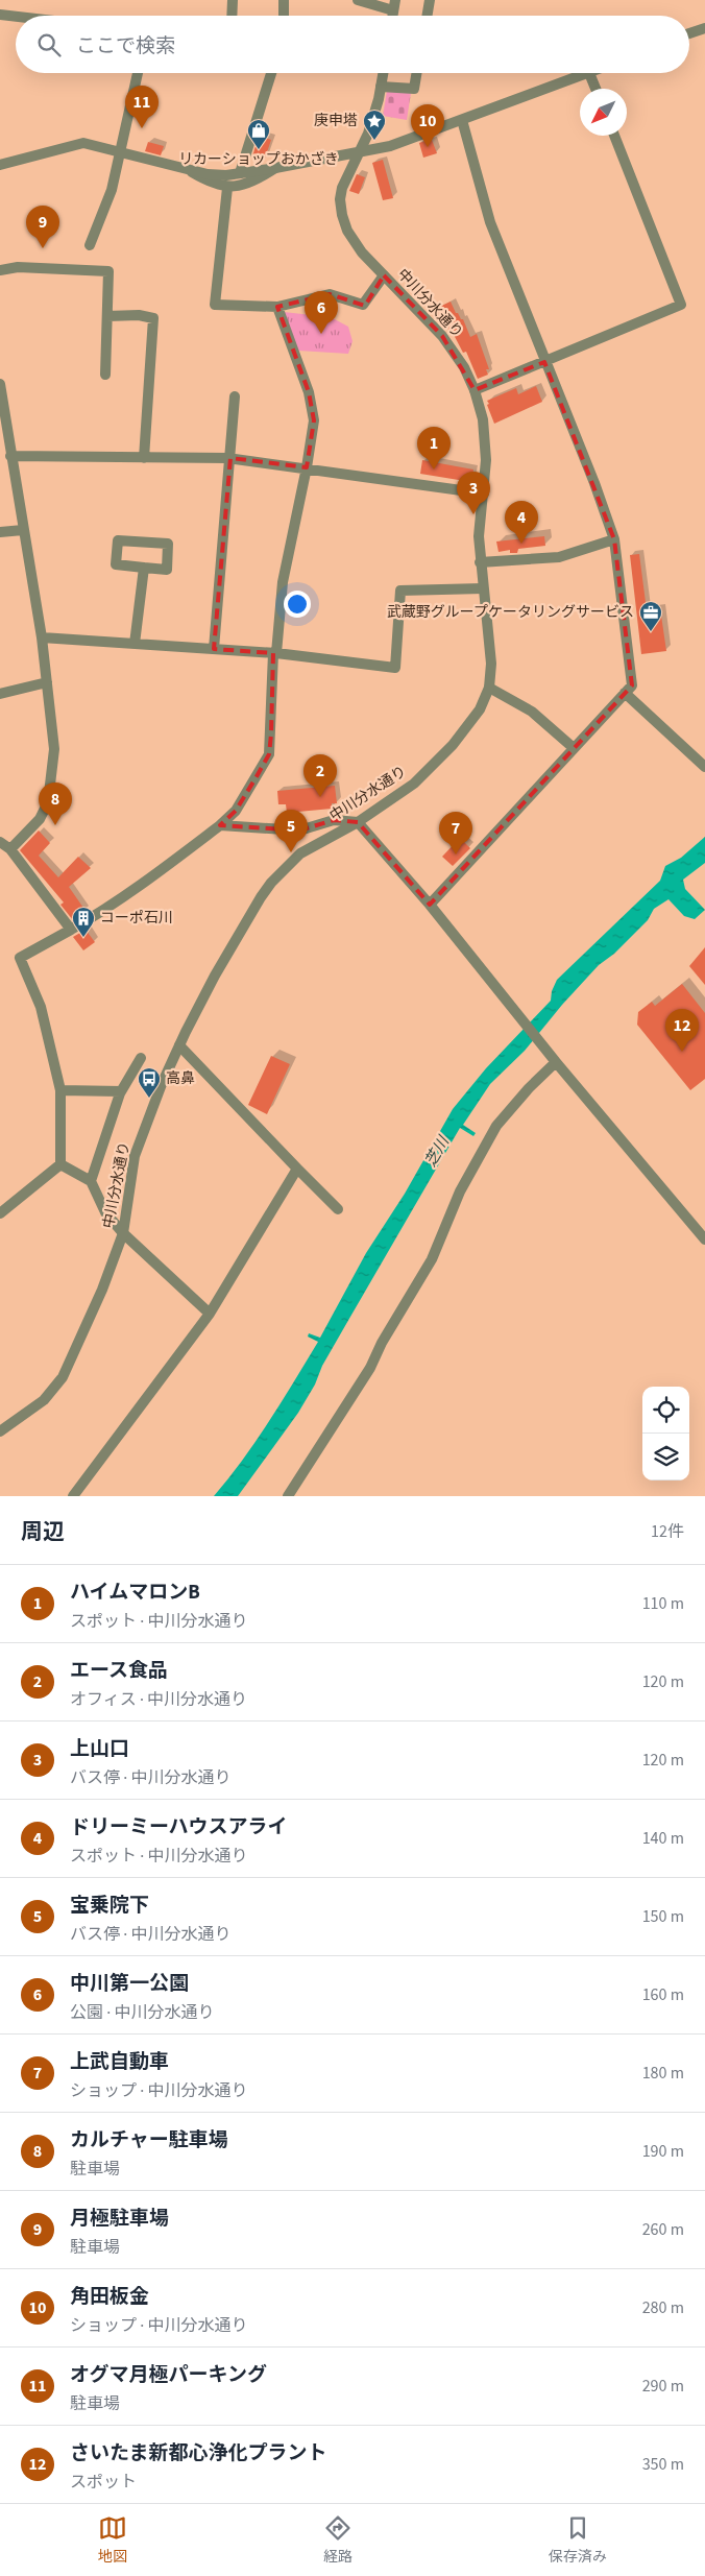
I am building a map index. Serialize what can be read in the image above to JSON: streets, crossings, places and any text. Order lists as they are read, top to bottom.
{
  "streets": {
    "street": ["中川分水通り"]
  },
  "water": ["芝川"],
  "places": {
    "place": ["庚申塔"],
    "shop": ["リカーショップおかざき"],
    "office": ["武蔵野グループケータリングサービス"],
    "building": ["コーポ石川"],
    "bus stop": ["高鼻"]
  },
  "north": "bottom left",
  "page": {
    "search": "ここで検索",
    "pins": [
      "11",
      "10",
      "9",
      "6",
      "1",
      "3",
      "4",
      "2",
      "8",
      "5",
      "7",
      "12"
    ],
    "heading": ["周辺", "12件"],
    "list": [
      {
        "mark": "1",
        "name": "ハイムマロンB",
        "note": "スポット · 中川分水通り",
        "value": "110 m"
      },
      {
        "mark": "2",
        "name": "エース食品",
        "note": "オフィス · 中川分水通り",
        "value": "120 m"
      },
      {
        "mark": "3",
        "name": "上山口",
        "note": "バス停 · 中川分水通り",
        "value": "120 m"
      },
      {
        "mark": "4",
        "name": "ドリーミーハウスアライ",
        "note": "スポット · 中川分水通り",
        "value": "140 m"
      },
      {
        "mark": "5",
        "name": "宝乗院下",
        "note": "バス停 · 中川分水通り",
        "value": "150 m"
      },
      {
        "mark": "6",
        "name": "中川第一公園",
        "note": "公園 · 中川分水通り",
        "value": "160 m"
      },
      {
        "mark": "7",
        "name": "上武自動車",
        "note": "ショップ · 中川分水通り",
        "value": "180 m"
      },
      {
        "mark": "8",
        "name": "カルチャー駐車場",
        "note": "駐車場",
        "value": "190 m"
      },
      {
        "mark": "9",
        "name": "月極駐車場",
        "note": "駐車場",
        "value": "260 m"
      },
      {
        "mark": "10",
        "name": "角田板金",
        "note": "ショップ · 中川分水通り",
        "value": "280 m"
      },
      {
        "mark": "11",
        "name": "オグマ月極パーキング",
        "note": "駐車場",
        "value": "290 m"
      },
      {
        "mark": "12",
        "name": "さいたま新都心浄化プラント",
        "note": "スポット",
        "value": "350 m"
      }
    ],
    "nav": ["地図", "経路", "保存済み"]
  }
}
